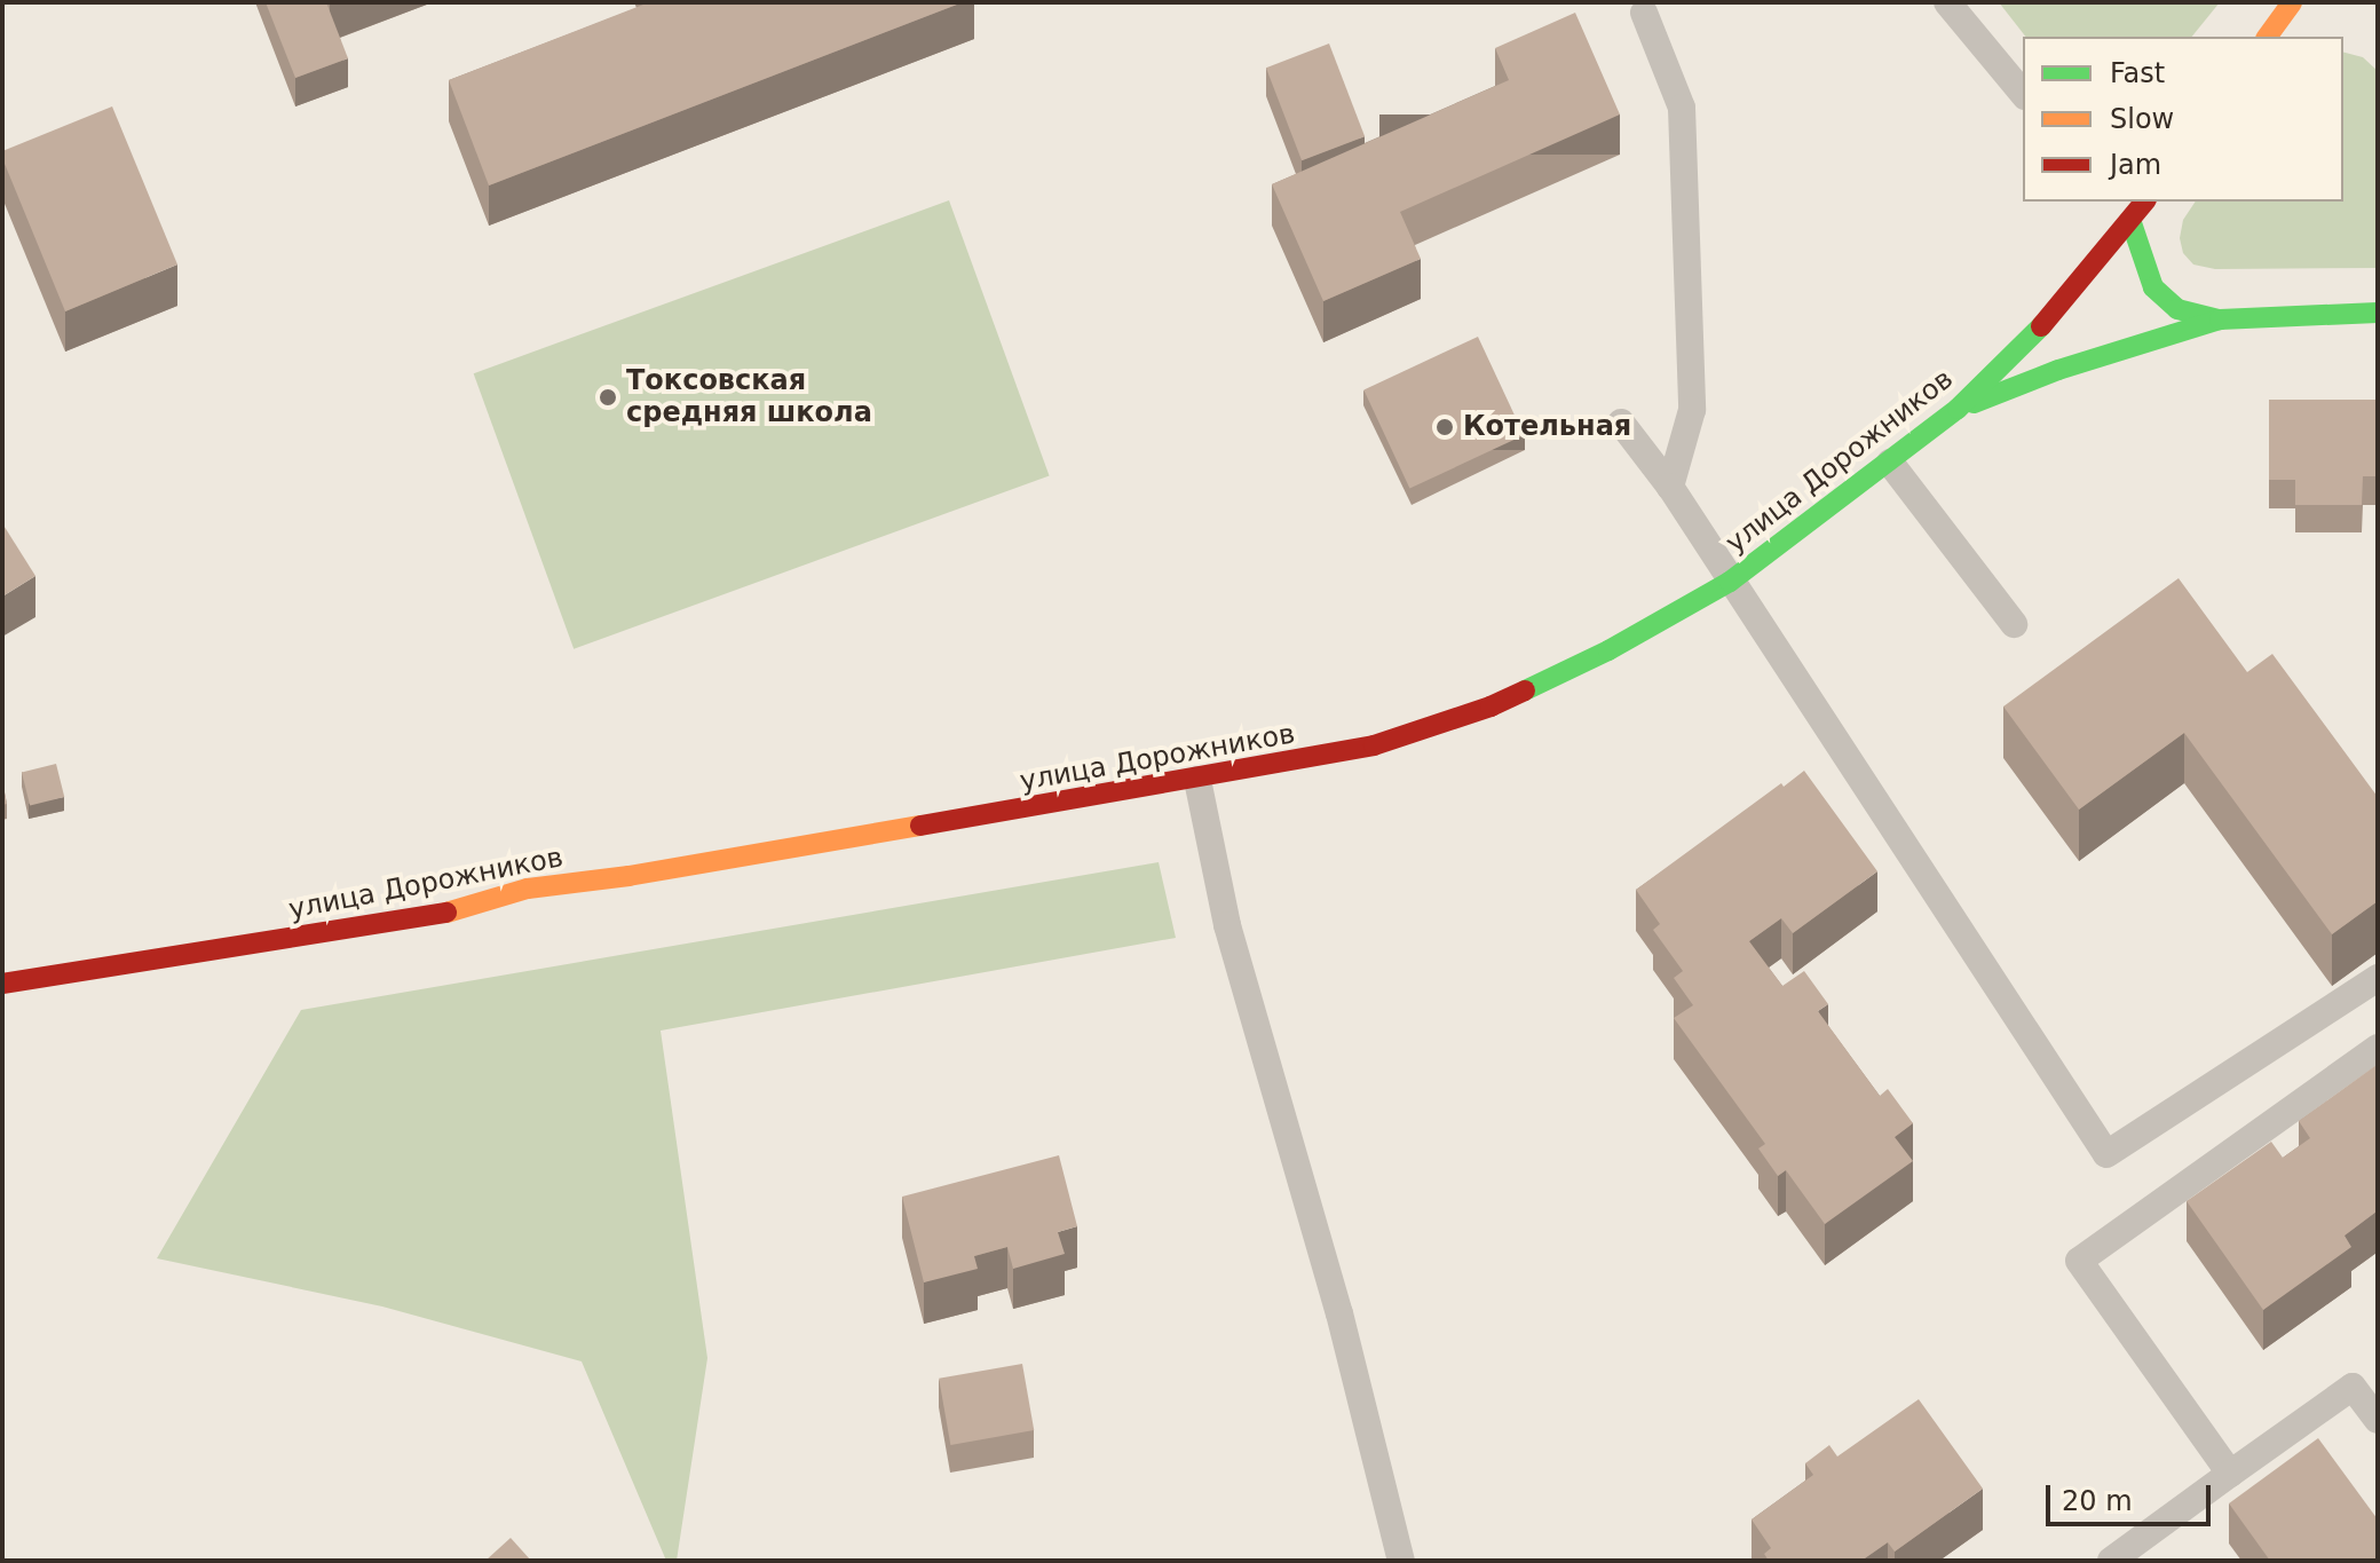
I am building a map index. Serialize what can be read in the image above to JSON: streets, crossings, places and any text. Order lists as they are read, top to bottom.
{
  "streets": {
    "main road": ["улица Дорожников"]
  },
  "places": ["Токсовская средняя школа", "Котельная"],
  "legend": ["Fast", "Slow", "Jam"],
  "scale_bar": "20 m"
}
